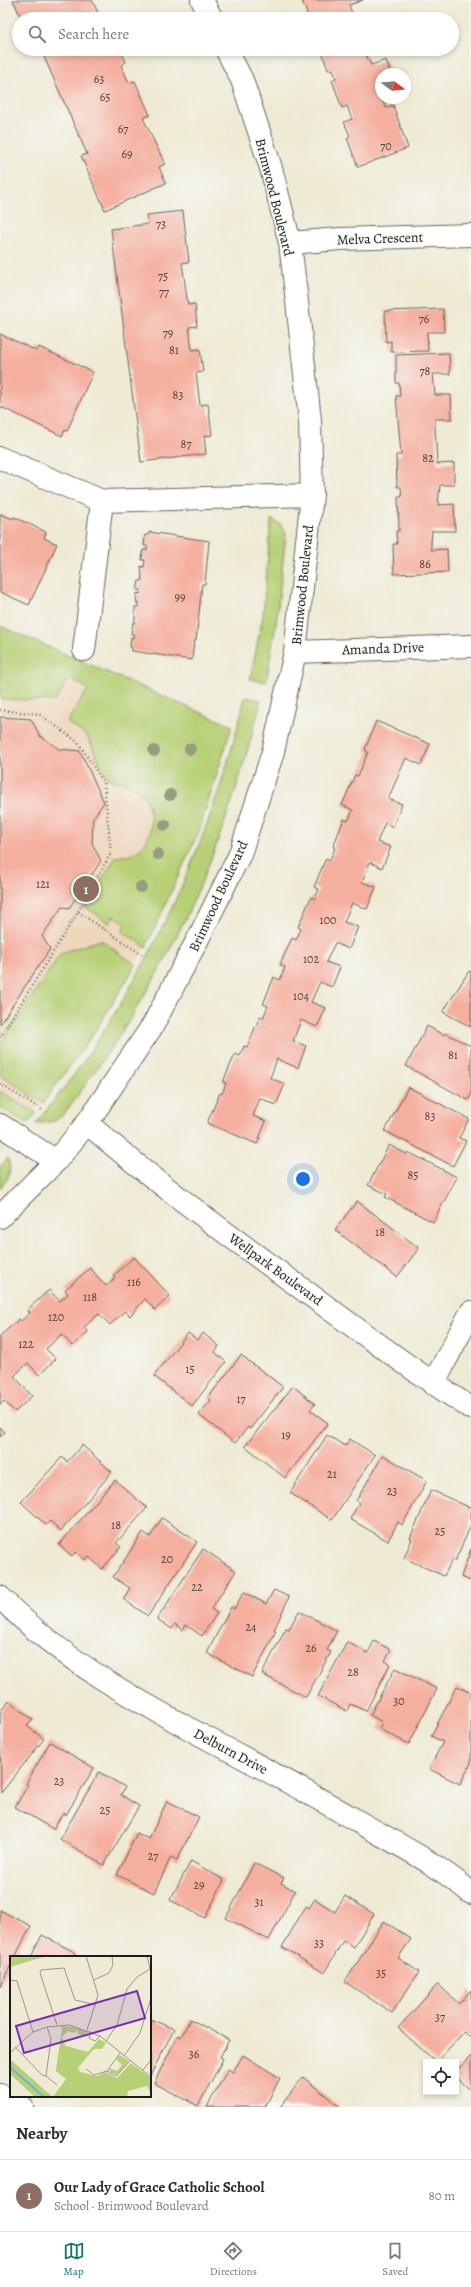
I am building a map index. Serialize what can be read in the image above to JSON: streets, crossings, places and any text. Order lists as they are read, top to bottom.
{
  "streets": {
    "street": [
      "Brimwood Boulevard",
      "Melva Crescent",
      "Amanda Drive",
      "Wellpark Boulevard",
      "Delburn Drive"
    ]
  },
  "crossings": [
    ["Brimwood Boulevard", "Melva Crescent"],
    ["Brimwood Boulevard", "Amanda Drive"],
    ["Brimwood Boulevard", "Wellpark Boulevard"]
  ],
  "house_numbers": [
    "63",
    "65",
    "67",
    "70",
    "69",
    "73",
    "75",
    "77",
    "76",
    "79",
    "81",
    "78",
    "83",
    "87",
    "82",
    "86",
    "99",
    "121",
    "100",
    "102",
    "104",
    "81",
    "83",
    "85",
    "18",
    "116",
    "118",
    "120",
    "122",
    "15",
    "17",
    "19",
    "21",
    "23",
    "18",
    "25",
    "20",
    "22",
    "24",
    "26",
    "28",
    "30",
    "23",
    "25",
    "27",
    "29",
    "31",
    "33",
    "35",
    "37",
    "36"
  ],
  "north": "right",
  "page": {
    "search": "Search here",
    "pins": "1",
    "heading": "Nearby",
    "list": [
      {
        "mark": "1",
        "name": "Our Lady of Grace Catholic School",
        "note": "School · Brimwood Boulevard",
        "value": "80 m"
      }
    ],
    "nav": ["Map", "Directions", "Saved"]
  }
}
